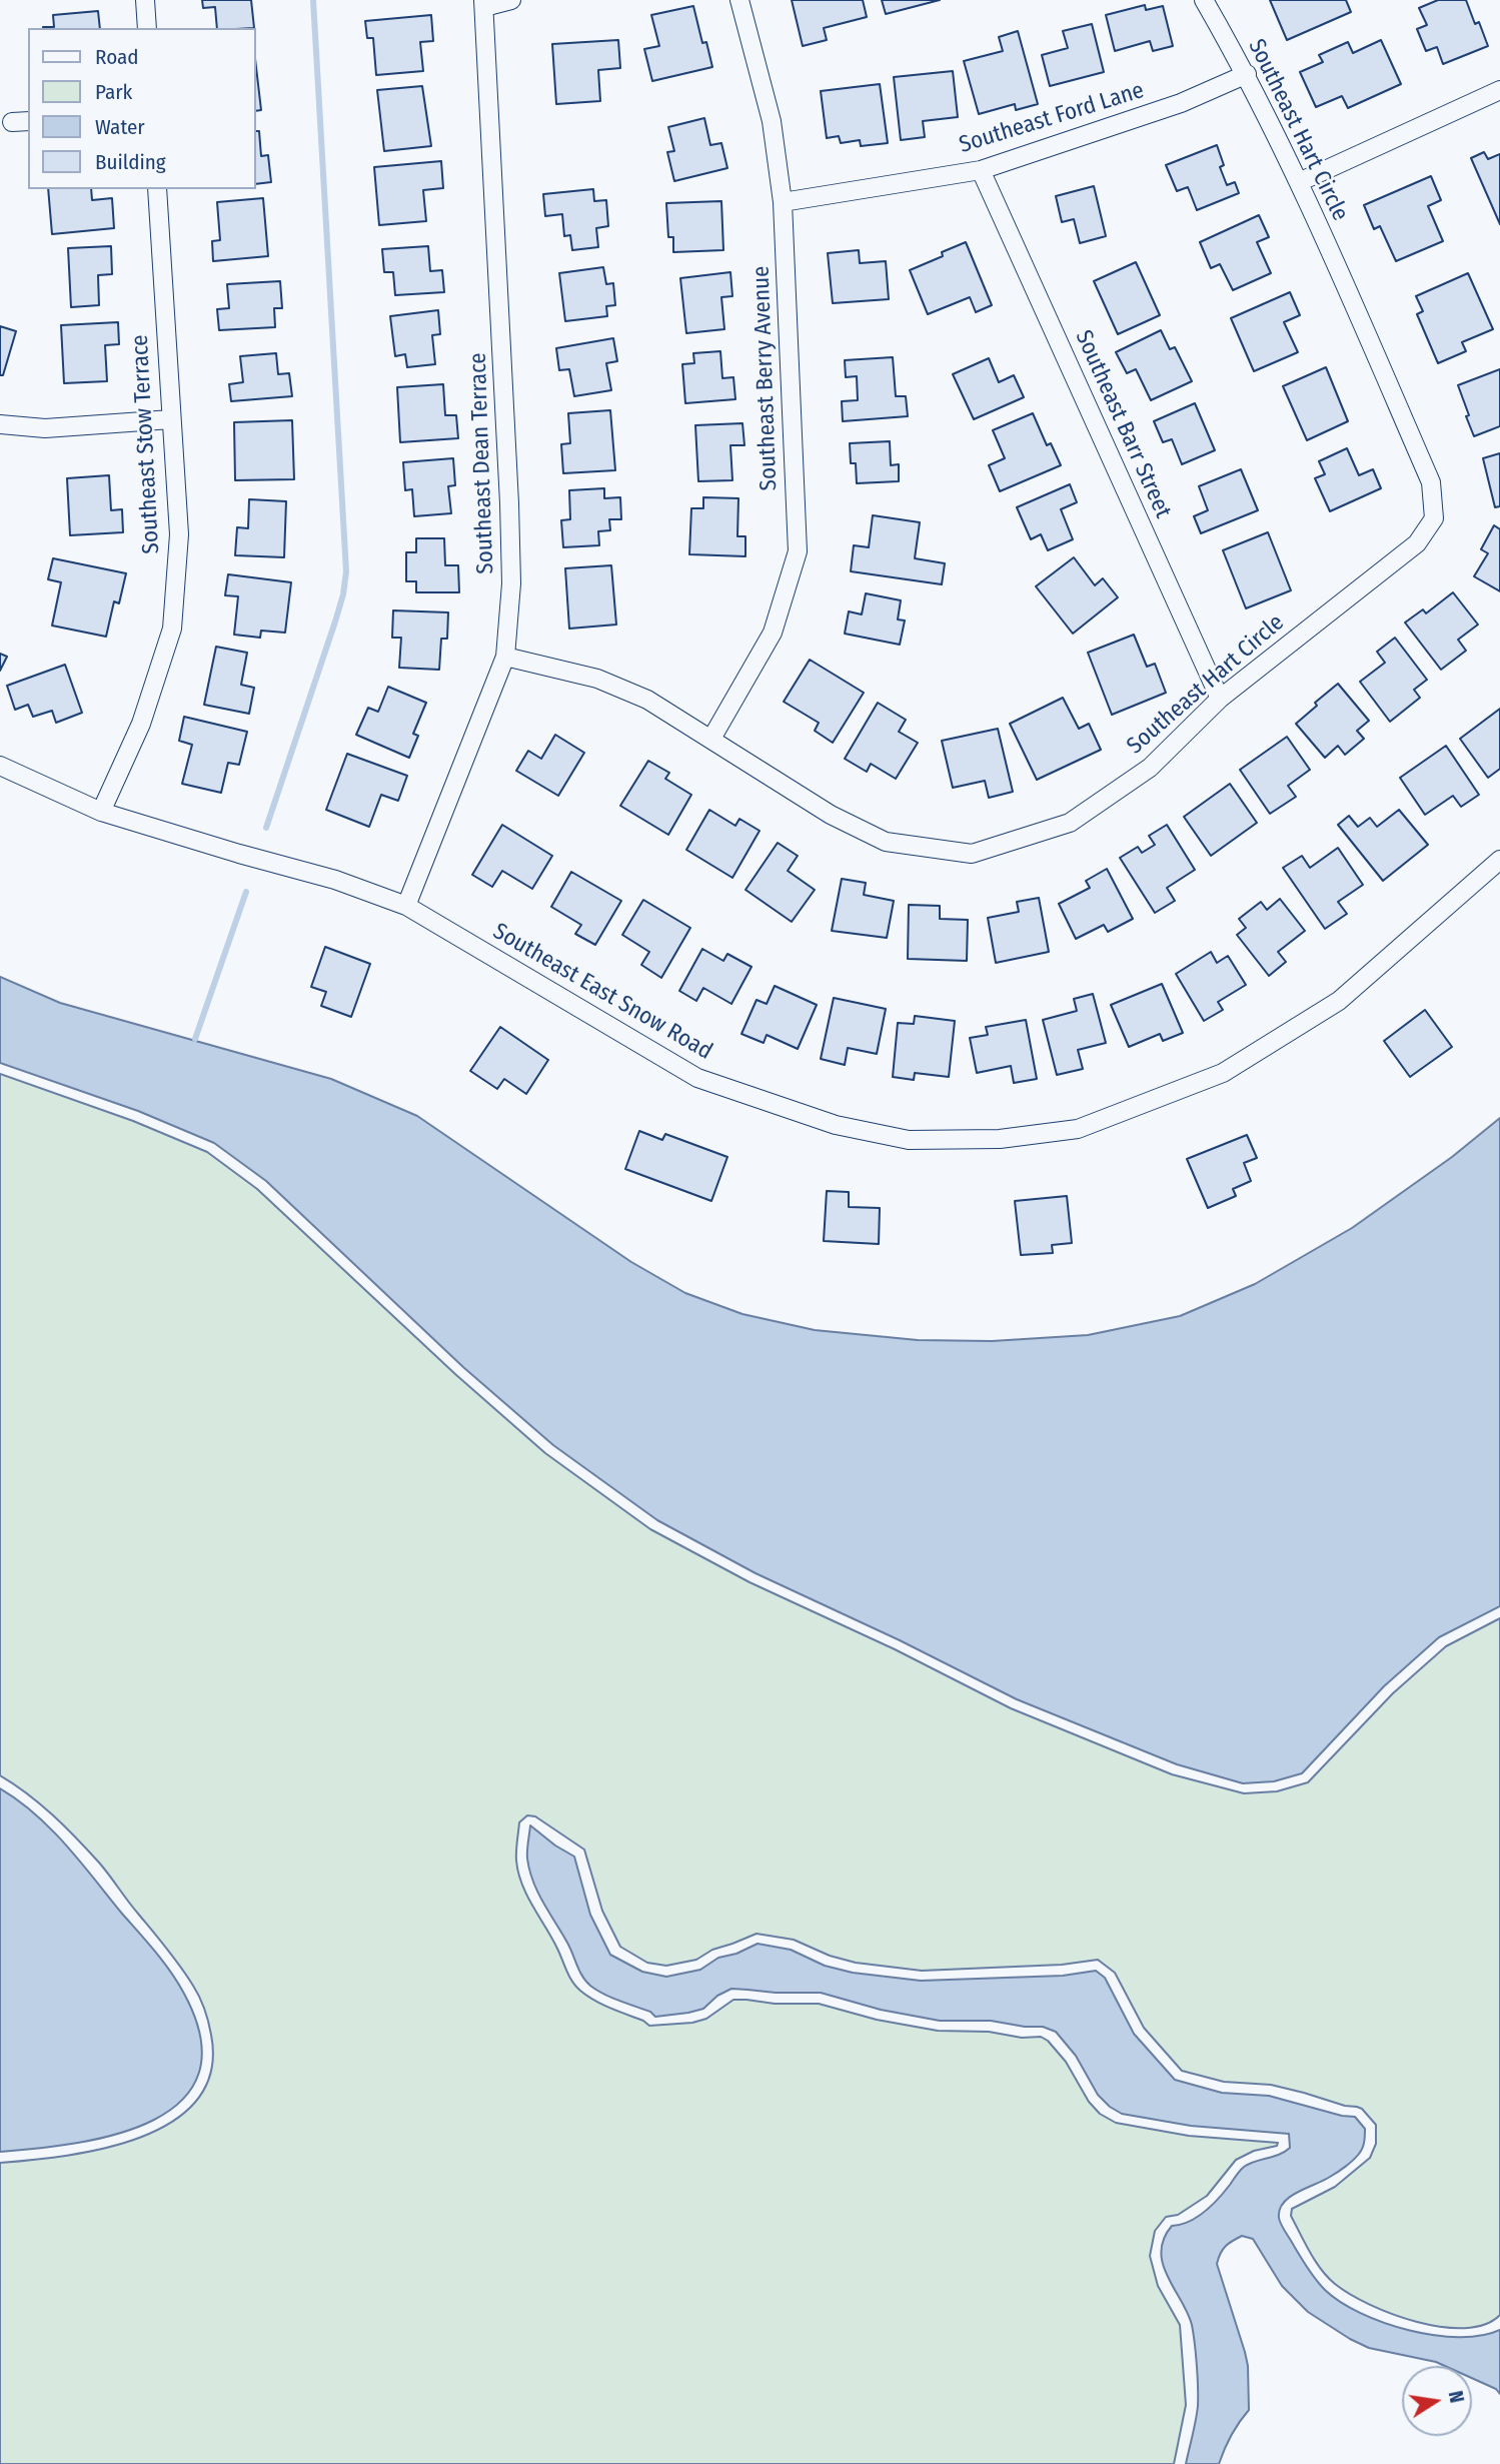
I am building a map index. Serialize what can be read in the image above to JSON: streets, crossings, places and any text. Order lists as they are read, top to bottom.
{
  "streets": {
    "street": [
      "Southeast Ford Lane",
      "Southeast Hart Circle",
      "Southeast Berry Avenue",
      "Southeast Barr Street",
      "Southeast Stow Terrace",
      "Southeast Dean Terrace",
      "Southeast East Snow Road"
    ]
  },
  "crossings": [
    ["Southeast Ford Lane", "Southeast Hart Circle"],
    ["Southeast Ford Lane", "Southeast Berry Avenue"],
    ["Southeast Ford Lane", "Southeast Barr Street"],
    ["Southeast Hart Circle", "Southeast Berry Avenue"],
    ["Southeast Hart Circle", "Southeast Barr Street"],
    ["Southeast Hart Circle", "Southeast Dean Terrace"],
    ["Southeast Stow Terrace", "Southeast East Snow Road"],
    ["Southeast Dean Terrace", "Southeast East Snow Road"]
  ],
  "legend": [
    "Road",
    "Park",
    "Water",
    "Building"
  ],
  "north": "right"
}
